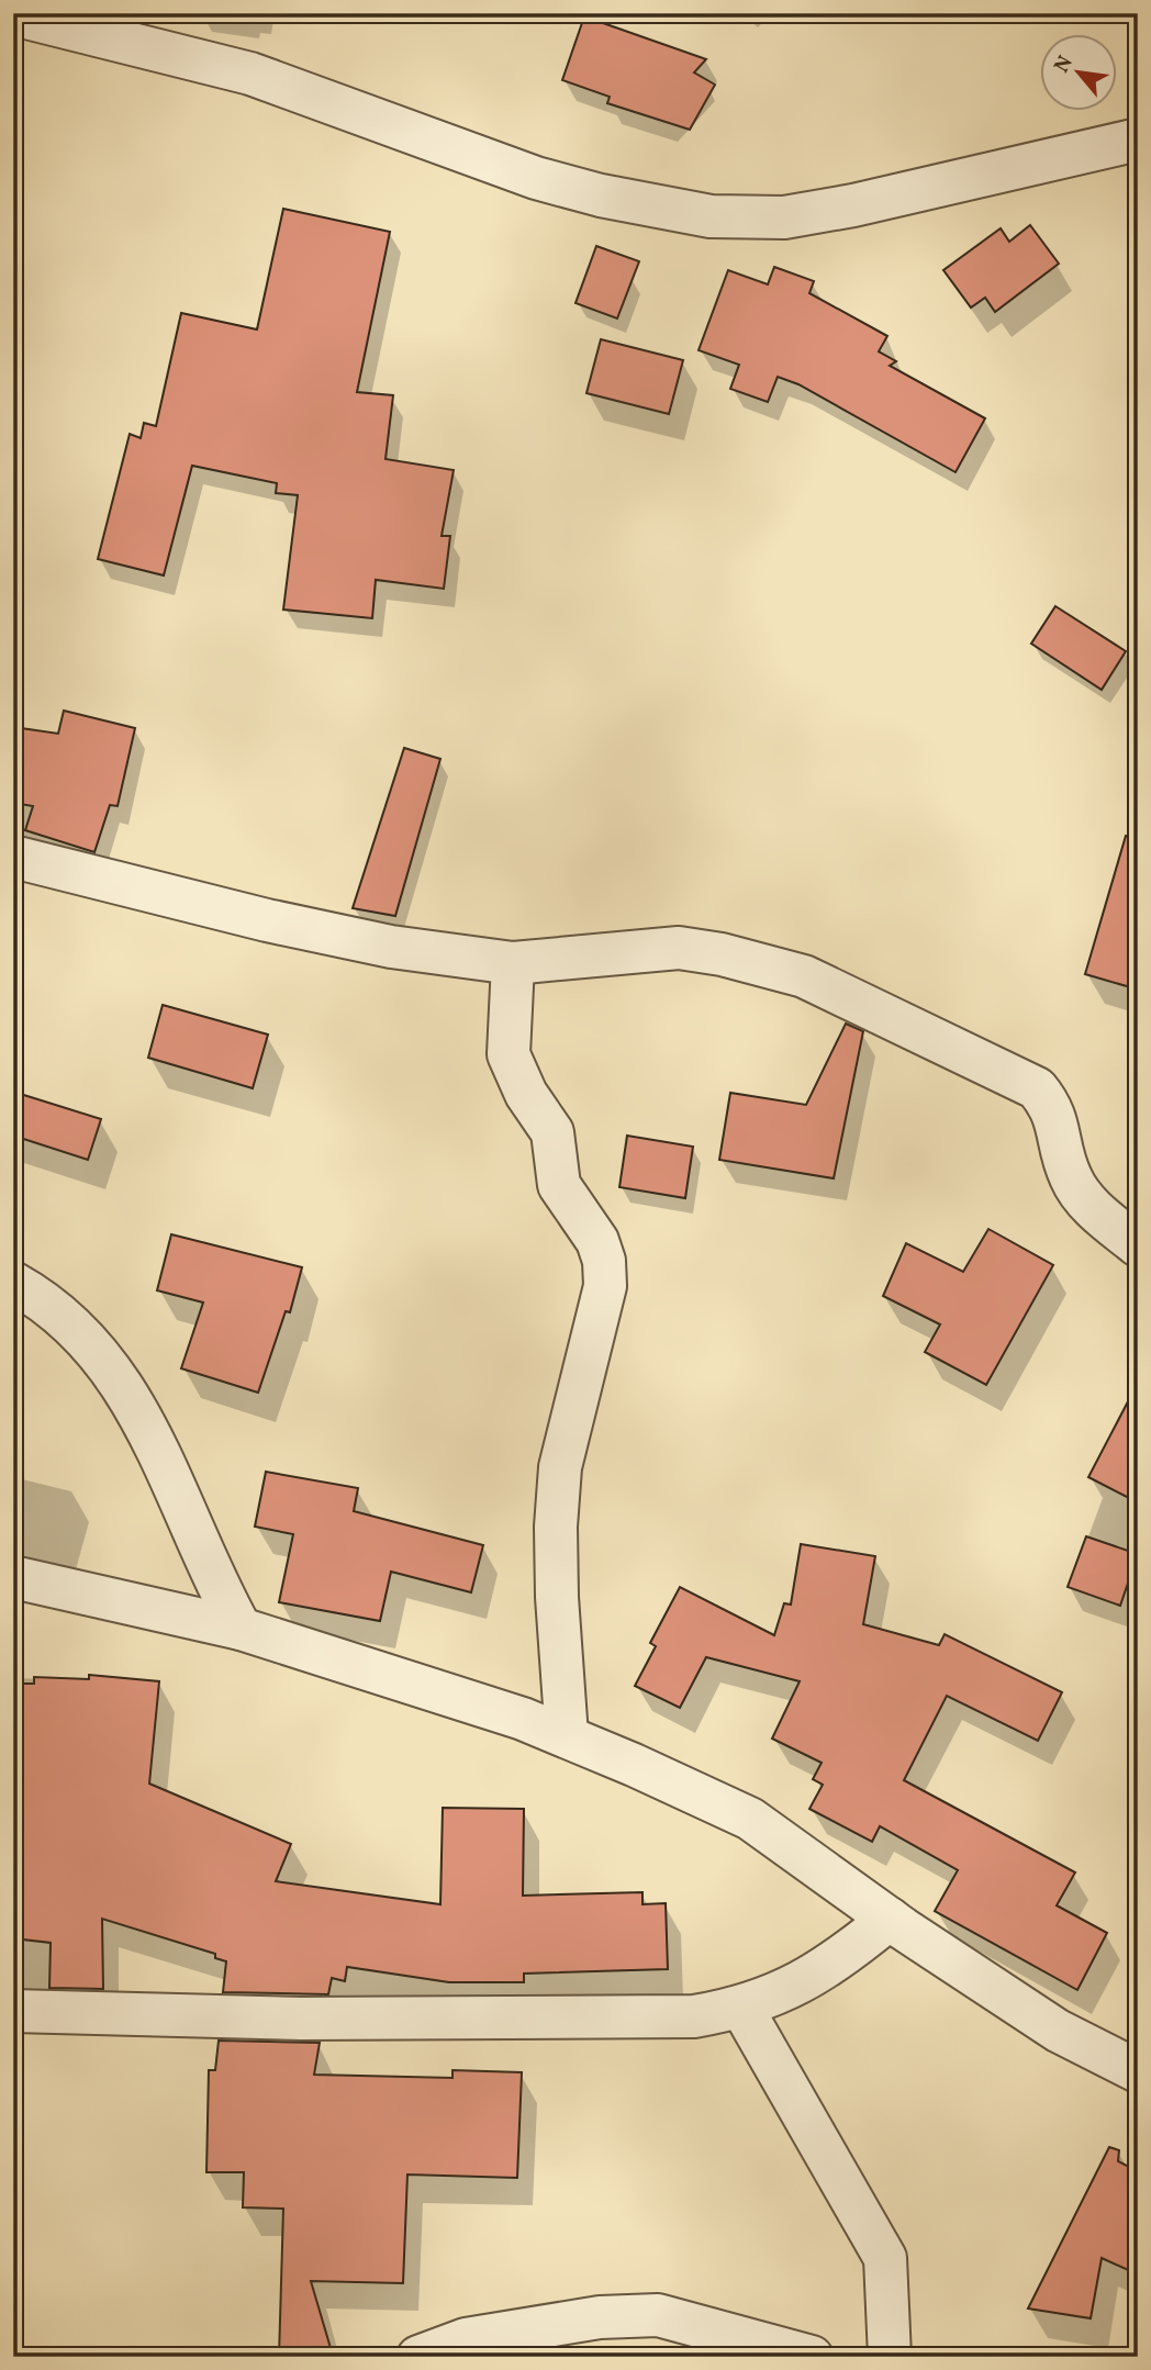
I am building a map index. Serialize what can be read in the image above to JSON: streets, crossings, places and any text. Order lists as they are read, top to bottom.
{
  "north": "top left"
}
